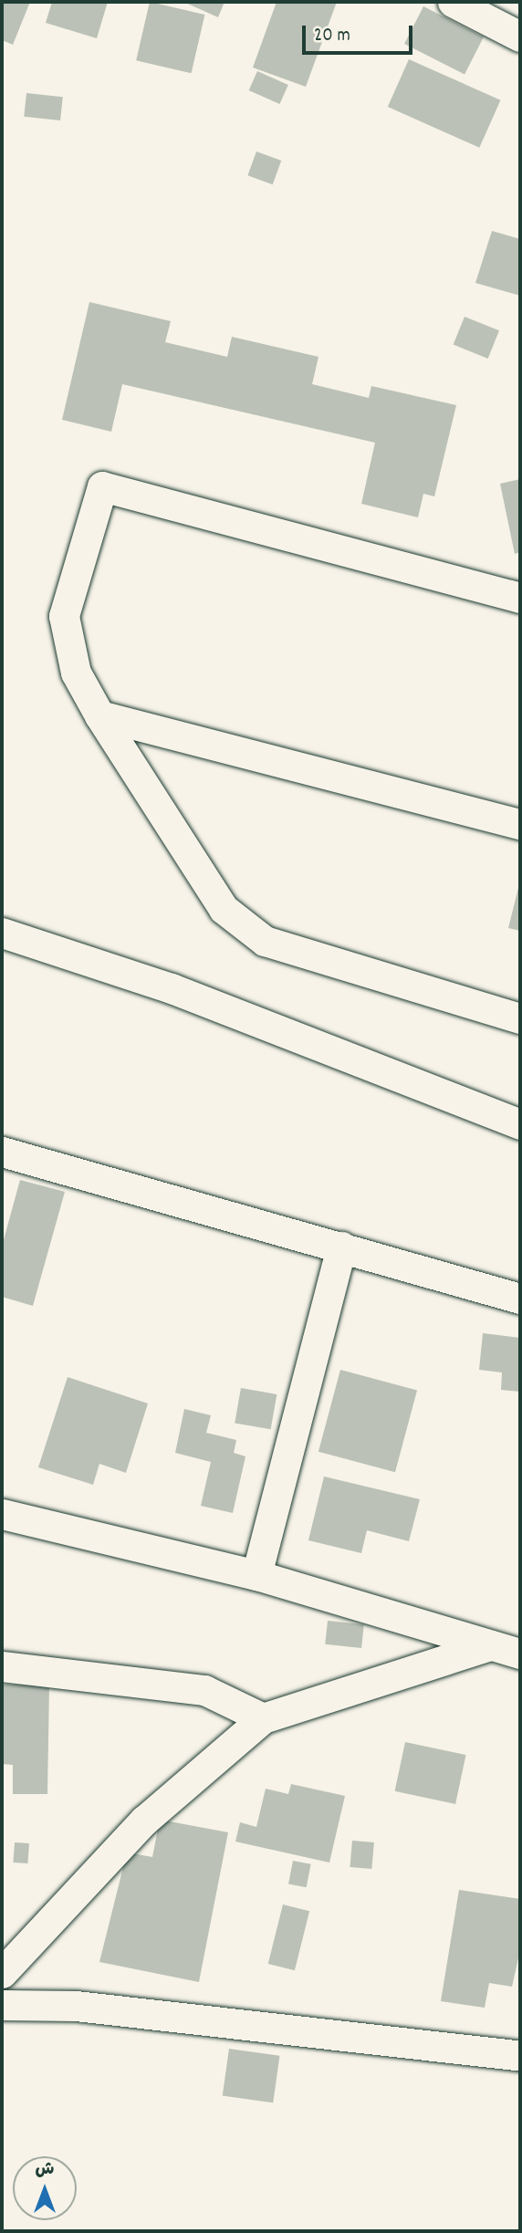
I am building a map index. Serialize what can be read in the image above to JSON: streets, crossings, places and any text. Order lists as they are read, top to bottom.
{
  "scale_bar": "20 m",
  "north": "top"
}
